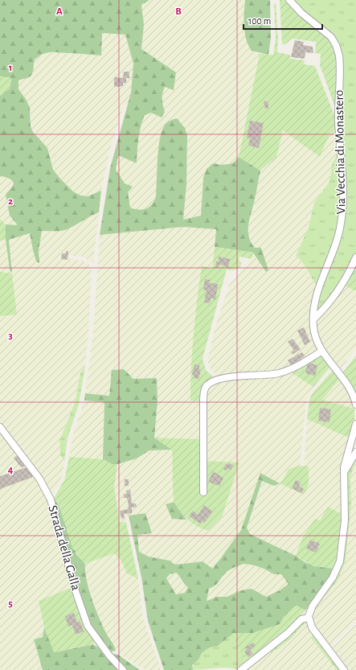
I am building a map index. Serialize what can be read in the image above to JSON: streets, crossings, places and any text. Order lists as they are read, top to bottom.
{
  "streets": {
    "street": ["Via Vecchia di Monastero", "Strada della Galla"]
  },
  "scale_bar": "100 m",
  "grid": {
    "columns": ["A", "B"],
    "rows": [
      "1",
      "2",
      "3",
      "4",
      "5"
    ]
  }
}
